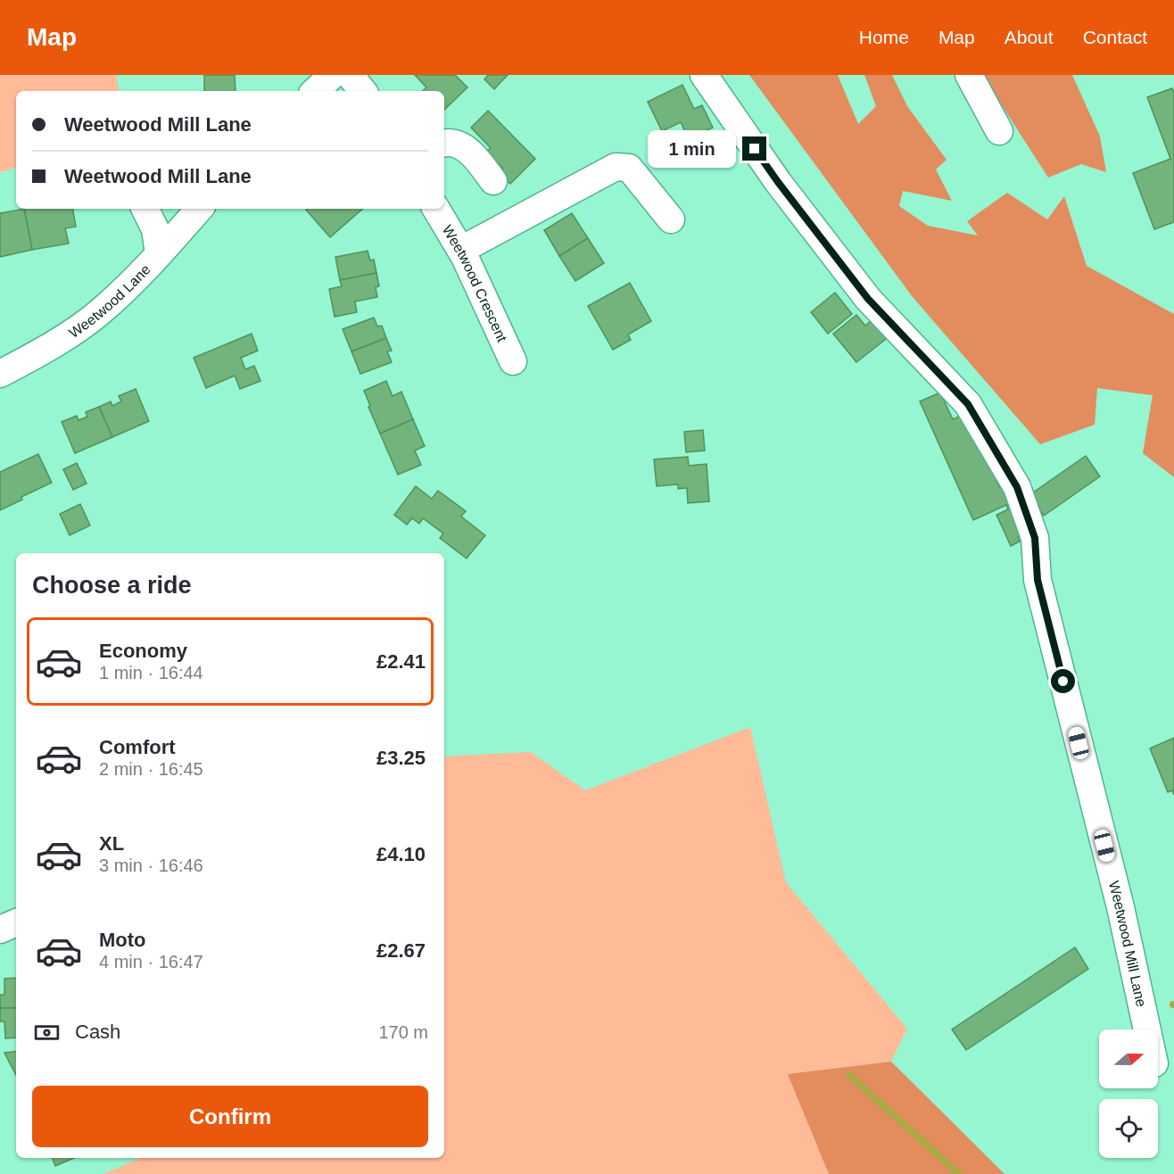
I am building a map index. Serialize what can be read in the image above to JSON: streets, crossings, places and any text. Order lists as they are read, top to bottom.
{
  "streets": {
    "street": ["Weetwood Crescent", "Weetwood Lane", "Weetwood Mill Lane"]
  },
  "north": "right",
  "page": {
    "header": "Map",
    "nav": [
      "Home",
      "Map",
      "About",
      "Contact"
    ],
    "banner": ["Weetwood Mill Lane", "Weetwood Mill Lane"],
    "bubble": "1 min",
    "heading": "Choose a ride",
    "list": [
      {
        "name": "Economy",
        "note": "1 min · 16:44",
        "value": "£2.41"
      },
      {
        "name": "Comfort",
        "note": "2 min · 16:45",
        "value": "£3.25"
      },
      {
        "name": "XL",
        "note": "3 min · 16:46",
        "value": "£4.10"
      },
      {
        "name": "Moto",
        "note": "4 min · 16:47",
        "value": "£2.67"
      }
    ],
    "pay": ["Cash", "170 m"],
    "buttons": "Confirm"
  }
}
